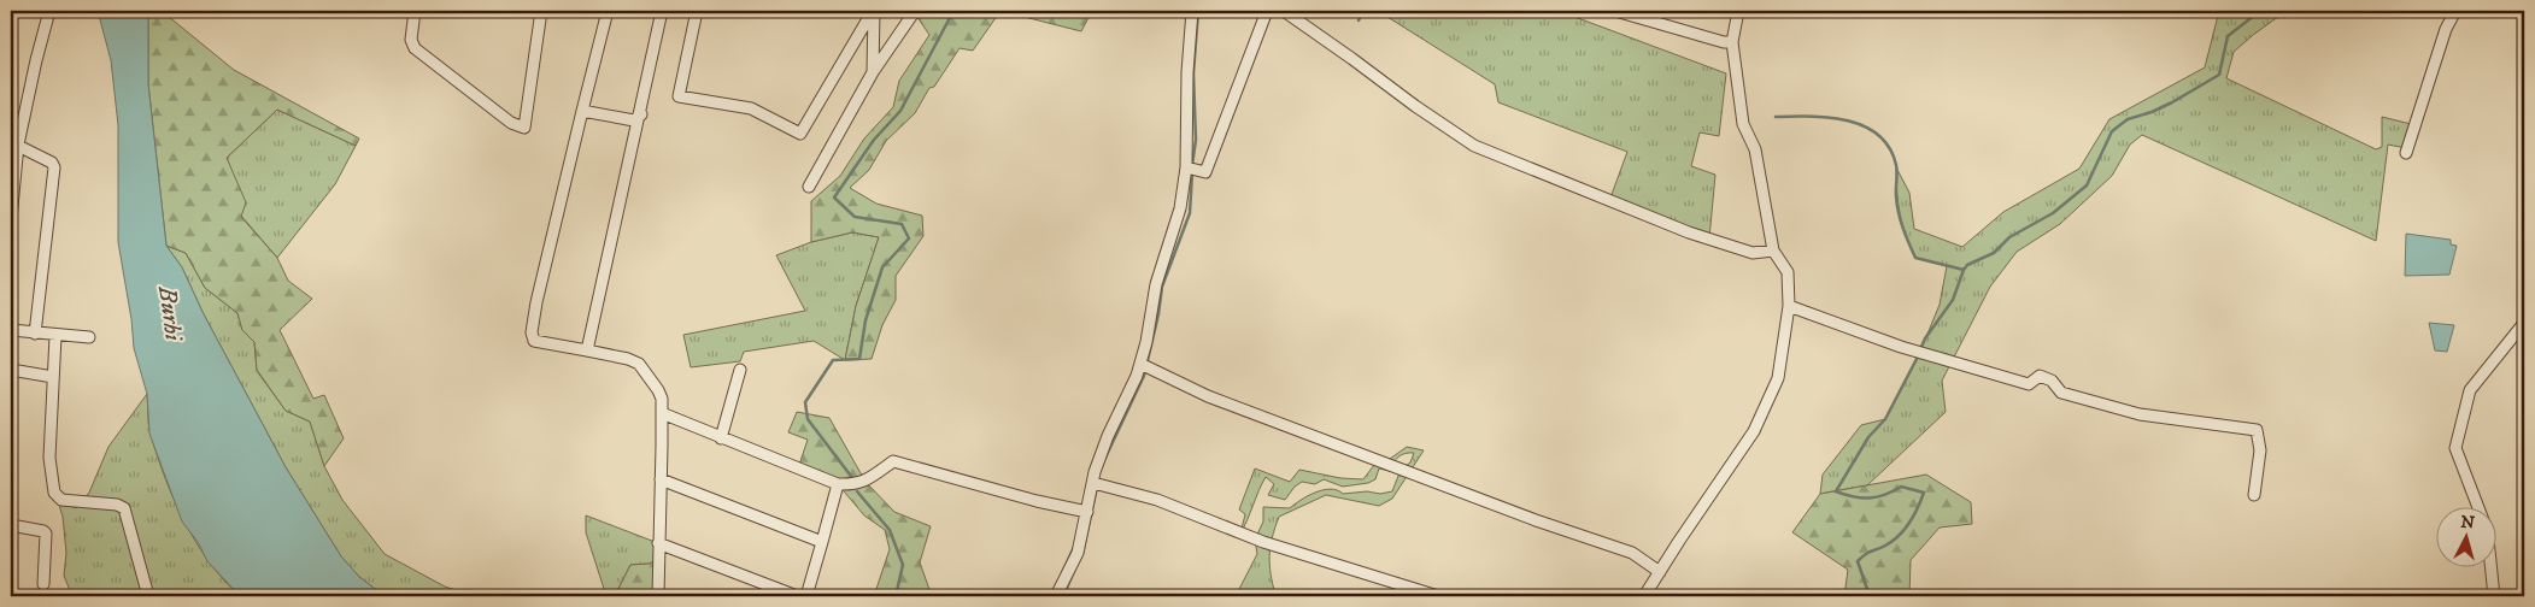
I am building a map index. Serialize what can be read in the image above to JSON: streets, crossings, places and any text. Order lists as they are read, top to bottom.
{
  "water": ["Burhi"],
  "north": "top"
}
